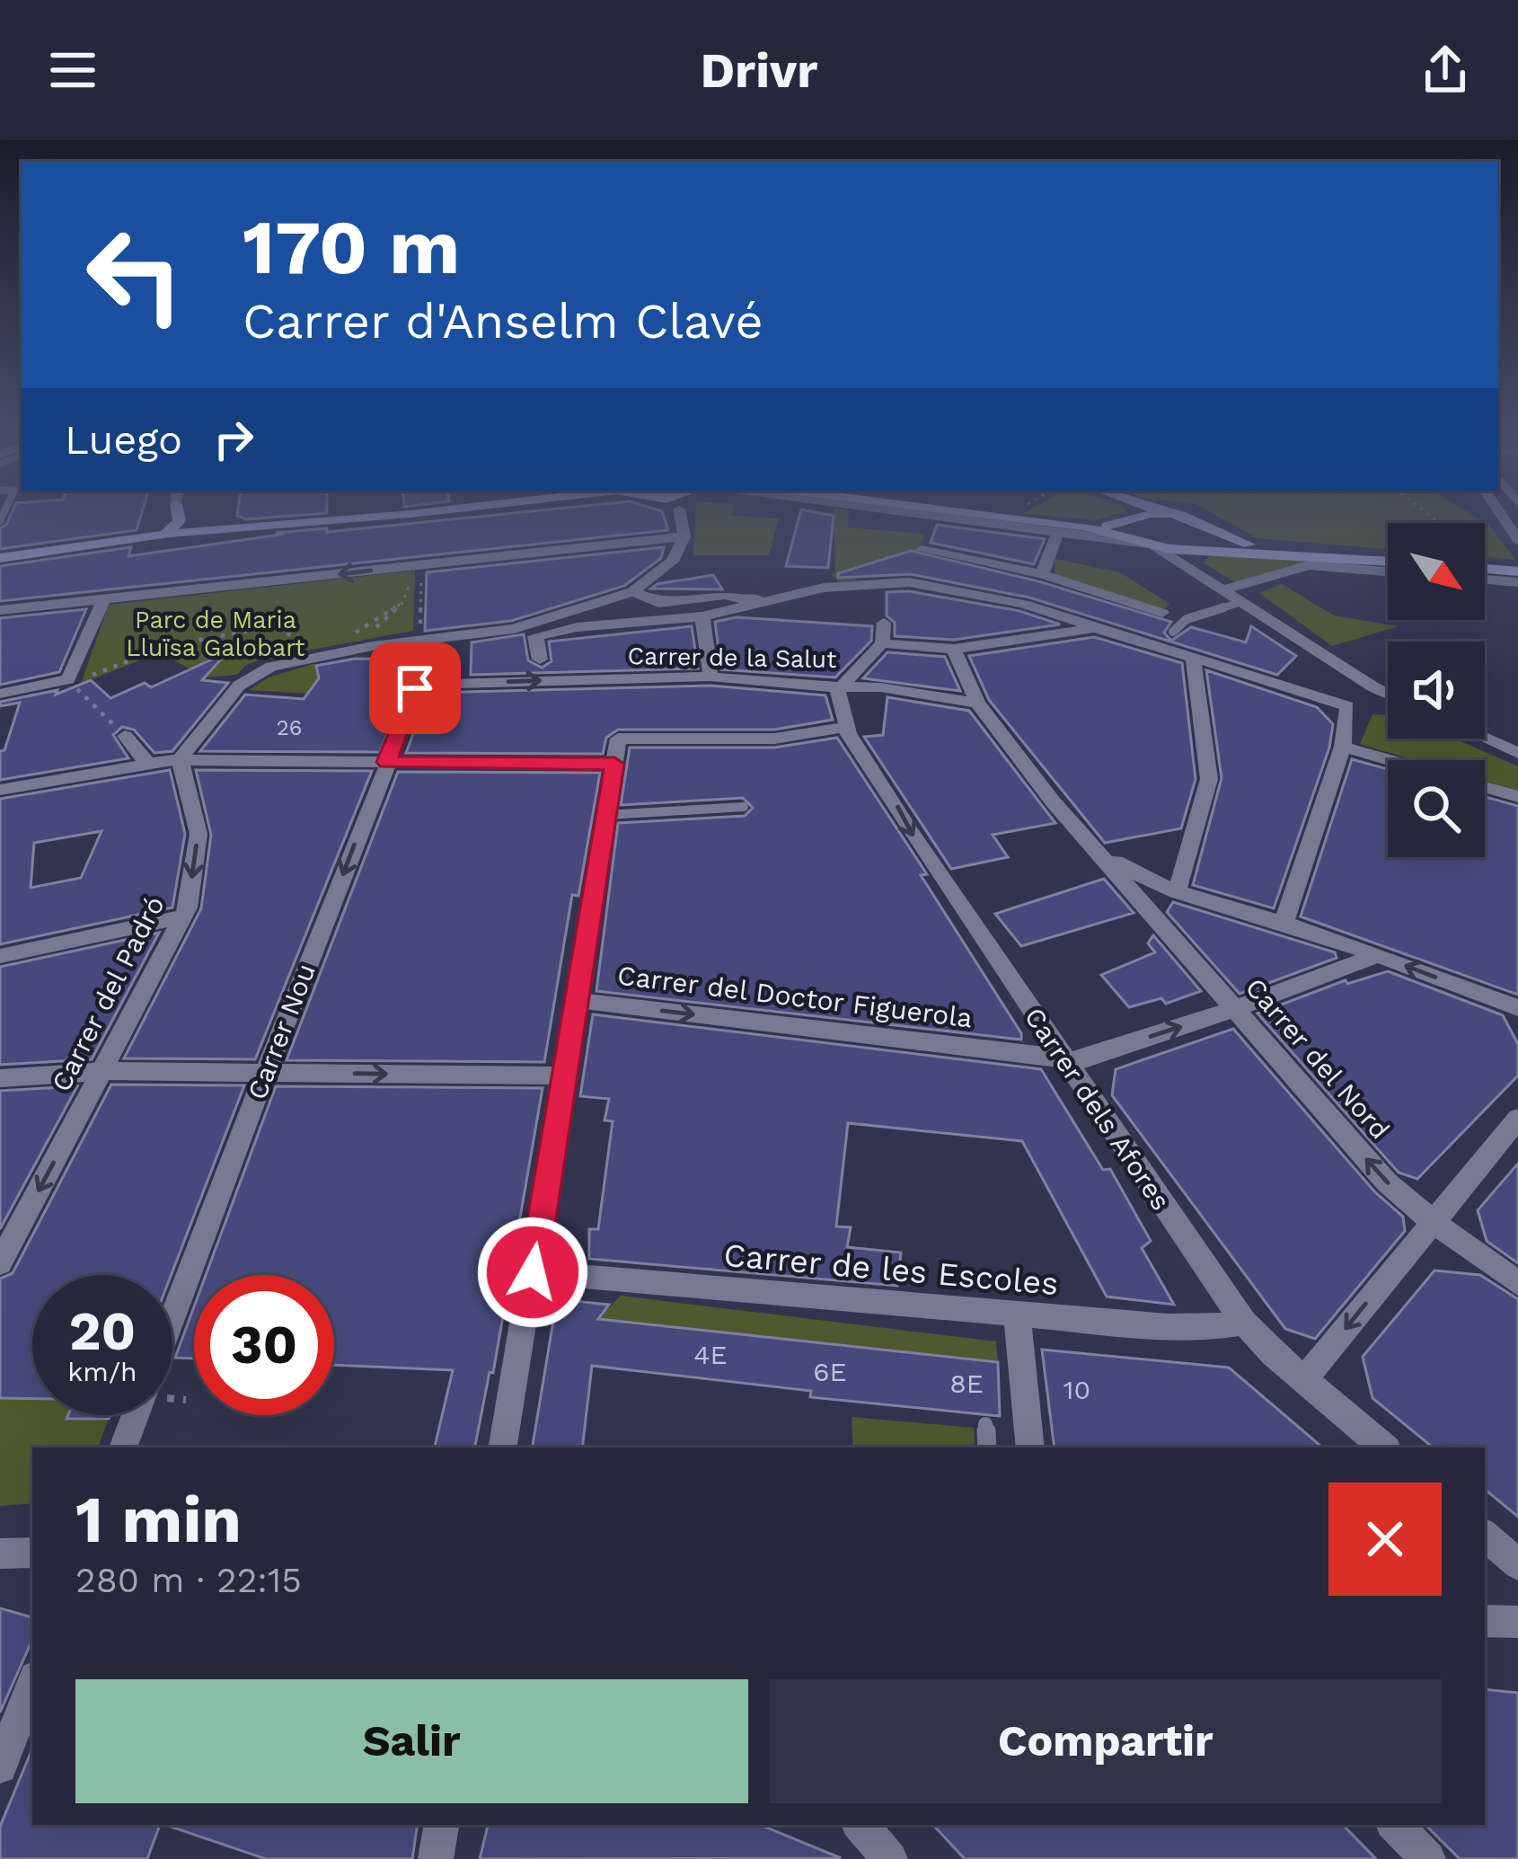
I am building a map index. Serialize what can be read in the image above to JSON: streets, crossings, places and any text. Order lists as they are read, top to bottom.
{
  "streets": {
    "street": [
      "Carrer de la Salut",
      "Carrer del Padró",
      "Carrer del Doctor Figuerola",
      "Carrer Nou",
      "Carrer del Nord",
      "Carrer dels Afores",
      "Carrer de les Escoles"
    ]
  },
  "crossings": [
    ["Carrer de la Salut", "Carrer Nou"],
    ["Carrer de la Salut", "Carrer del Nord"],
    ["Carrer del Doctor Figuerola", "Carrer del Nord"],
    ["Carrer del Doctor Figuerola", "Carrer dels Afores"],
    ["Carrer dels Afores", "Carrer de les Escoles"]
  ],
  "one_way": [
    "Carrer del Padró",
    "Carrer del Doctor Figuerola",
    "Carrer Nou",
    "Carrer dels Afores"
  ],
  "parks": ["Parc de Maria Lluïsa Galobart"],
  "house_numbers": [
    "26",
    "4E",
    "6E",
    "8E",
    "10"
  ],
  "north": "bottom right",
  "page": {
    "header": "Drivr",
    "turn": ["170 m", "Carrer d'Anselm Clavé"],
    "then": "Luego",
    "speed": "20 km/h",
    "limit": "30",
    "heading": ["1 min", "280 m · 22:15"],
    "buttons": ["Salir", "Compartir"]
  }
}
